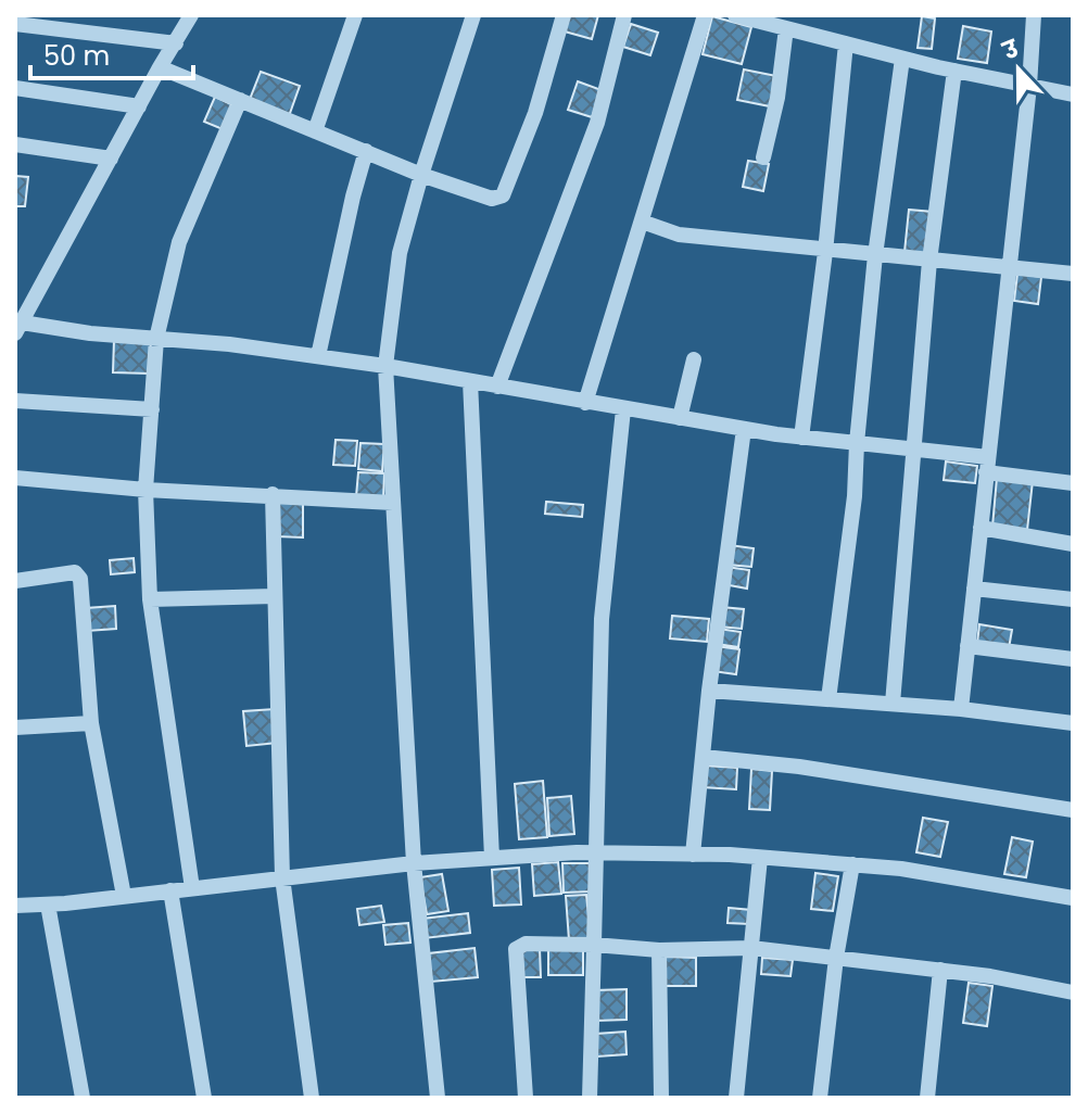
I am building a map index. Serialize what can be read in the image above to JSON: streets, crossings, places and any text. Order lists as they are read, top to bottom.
{
  "scale_bar": "50 m",
  "north": "top"
}
